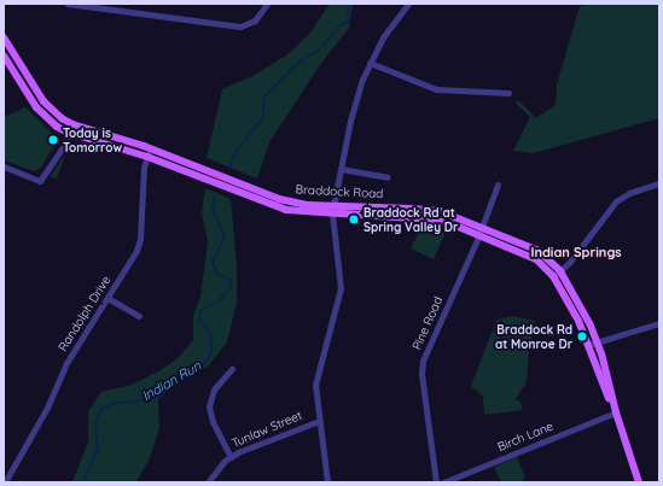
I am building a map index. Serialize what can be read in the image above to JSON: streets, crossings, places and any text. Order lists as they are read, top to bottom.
{
  "streets": {
    "main road": ["Braddock Road"],
    "street": [
      "Randolph Drive",
      "Pine Road",
      "Tunlaw Street",
      "Birch Lane"
    ]
  },
  "crossings": [
    ["Braddock Road", "Randolph Drive"],
    ["Braddock Road", "Pine Road"],
    ["Braddock Road", "Birch Lane"]
  ],
  "districts": ["Indian Springs"],
  "water": ["Indian Run"],
  "places": ["Today is Tomorrow", "Braddock Rd at Spring Valley Dr", "Braddock Rd at Monroe Dr"]
}
